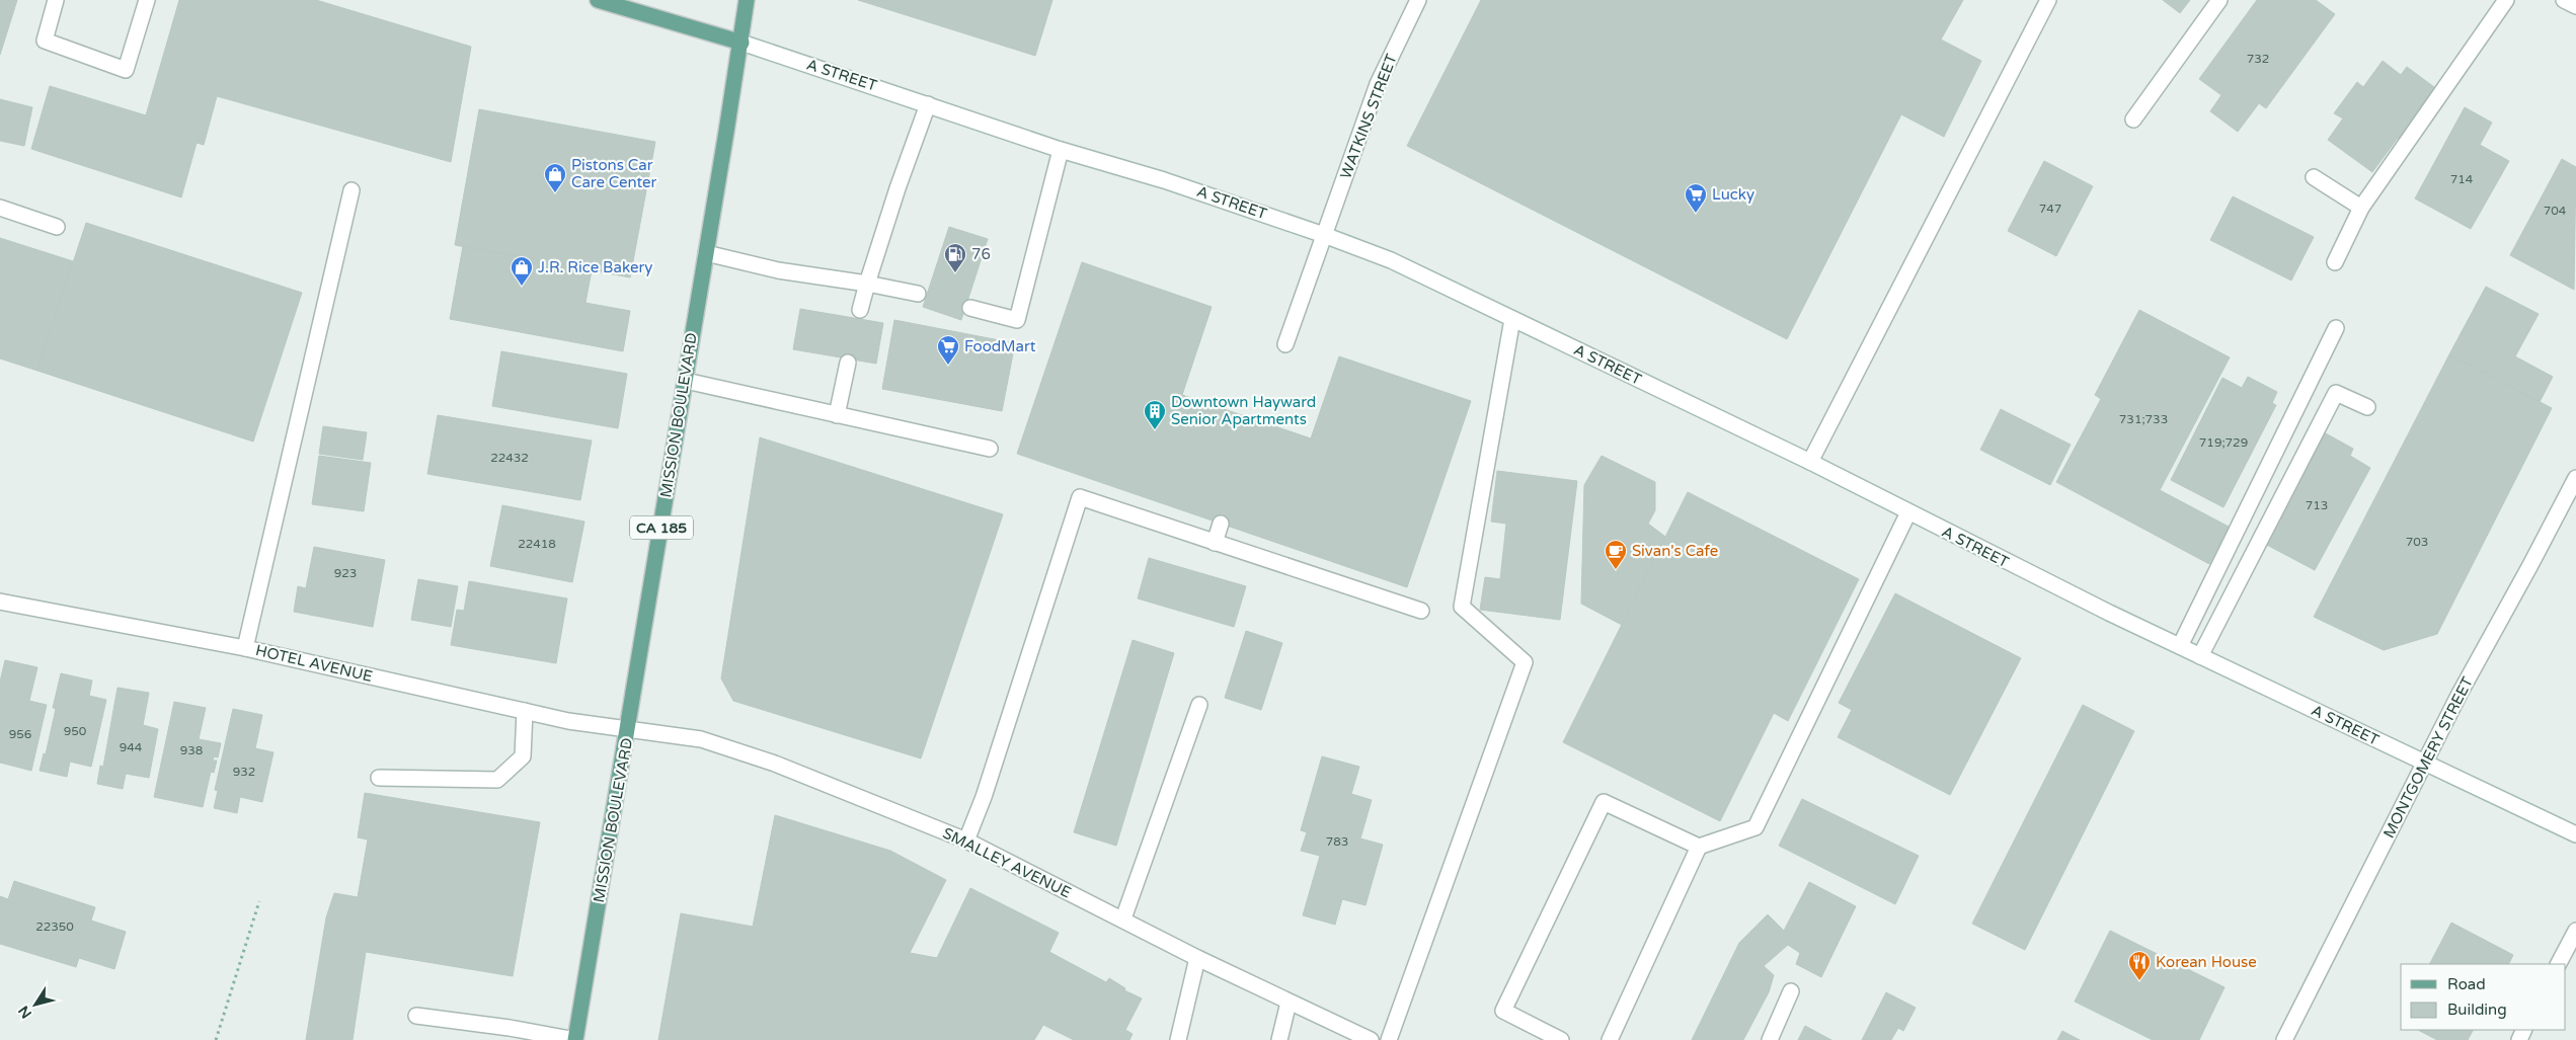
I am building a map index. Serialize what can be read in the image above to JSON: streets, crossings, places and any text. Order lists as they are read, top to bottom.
{
  "streets": {
    "main road": ["A STREET", "MISSION BOULEVARD", "CA 185"],
    "street": [
      "WATKINS STREET",
      "HOTEL AVENUE",
      "MONTGOMERY STREET",
      "SMALLEY AVENUE"
    ]
  },
  "crossings": [
    ["A STREET", "WATKINS STREET"],
    ["A STREET", "MISSION BOULEVARD"],
    ["A STREET", "MONTGOMERY STREET"],
    ["MISSION BOULEVARD", "HOTEL AVENUE"],
    ["MISSION BOULEVARD", "SMALLEY AVENUE"],
    ["HOTEL AVENUE", "SMALLEY AVENUE"]
  ],
  "places": {
    "shop": ["Pistons Car Care Center", "J.R. Rice Bakery"],
    "supermarket": ["Lucky", "FoodMart"],
    "fuel station": ["76"],
    "building": ["Downtown Hayward Senior Apartments"],
    "cafe": ["Sivan's Cafe"],
    "restaurant": ["Korean House"]
  },
  "house_numbers": [
    "732",
    "714",
    "747",
    "704",
    "731;733",
    "719;729",
    "22432",
    "713",
    "703",
    "22418",
    "923",
    "950",
    "956",
    "944",
    "938",
    "932",
    "783",
    "22350"
  ],
  "legend": ["Road", "Building"],
  "north": "bottom left"
}
